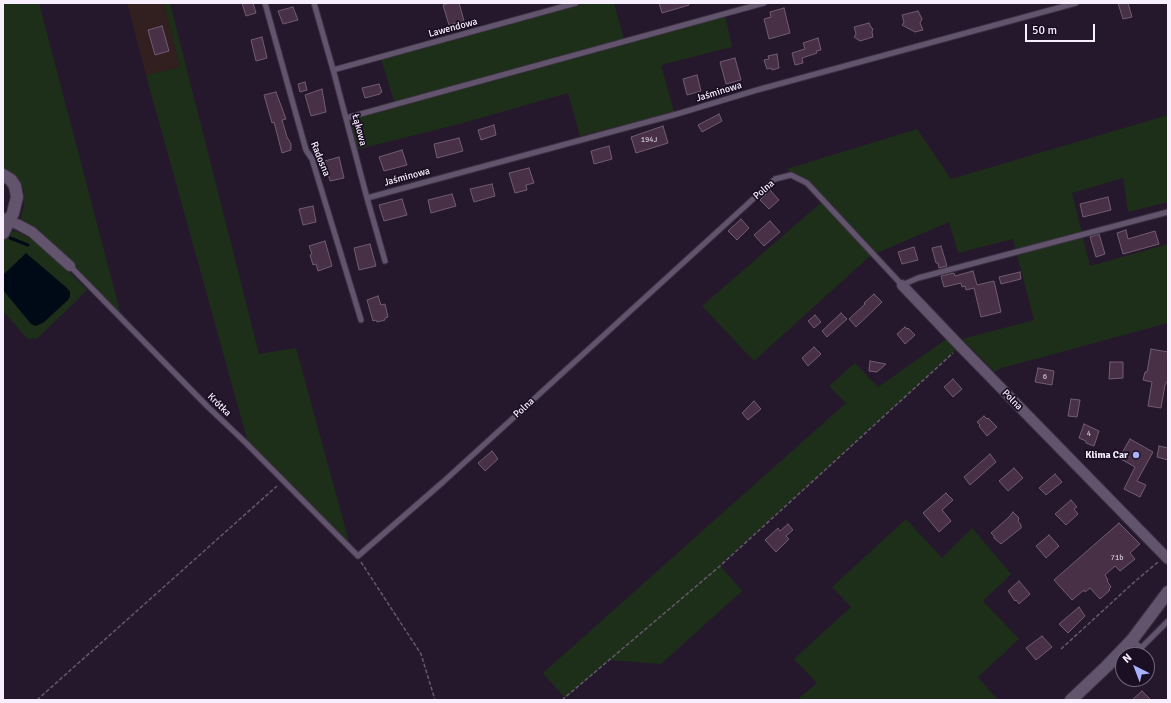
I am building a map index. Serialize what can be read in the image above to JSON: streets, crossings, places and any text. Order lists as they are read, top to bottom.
{
  "streets": {
    "street": ["Polna"],
    "lane": [
      "Lawendowa",
      "Jaśminowa",
      "Łąkowa",
      "Radosna",
      "Krótka"
    ]
  },
  "crossings": [
    ["Lawendowa", "Łąkowa"],
    ["Jaśminowa", "Łąkowa"],
    ["Polna", "Krótka"]
  ],
  "places": ["Klima Car"],
  "house_numbers": [
    "194J",
    "6",
    "4",
    "71b"
  ],
  "scale_bar": "50 m",
  "north": "top left"
}
